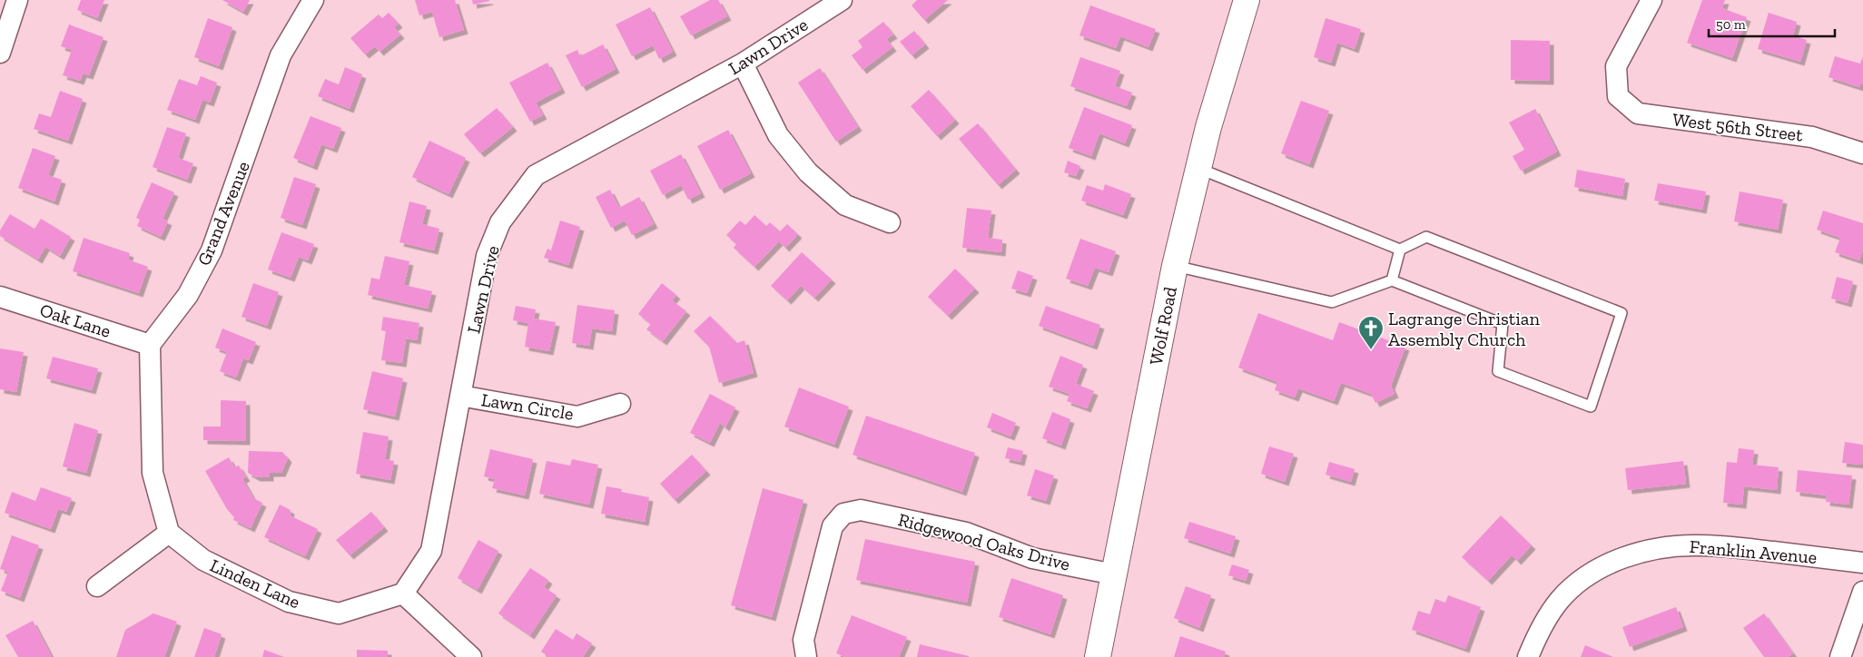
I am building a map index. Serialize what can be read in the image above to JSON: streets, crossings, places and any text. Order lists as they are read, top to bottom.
{
  "streets": {
    "main road": ["Wolf Road"],
    "street": [
      "Lawn Drive",
      "West 56th Street",
      "Grand Avenue",
      "Oak Lane",
      "Lawn Circle",
      "Ridgewood Oaks Drive",
      "Franklin Avenue",
      "Linden Lane"
    ]
  },
  "crossings": [
    ["Lawn Drive", "Lawn Circle"],
    ["Lawn Drive", "Linden Lane"],
    ["Grand Avenue", "Oak Lane"],
    ["Wolf Road", "Ridgewood Oaks Drive"]
  ],
  "places": {
    "church": ["Lagrange Christian Assembly Church"]
  },
  "scale_bar": "50 m"
}
